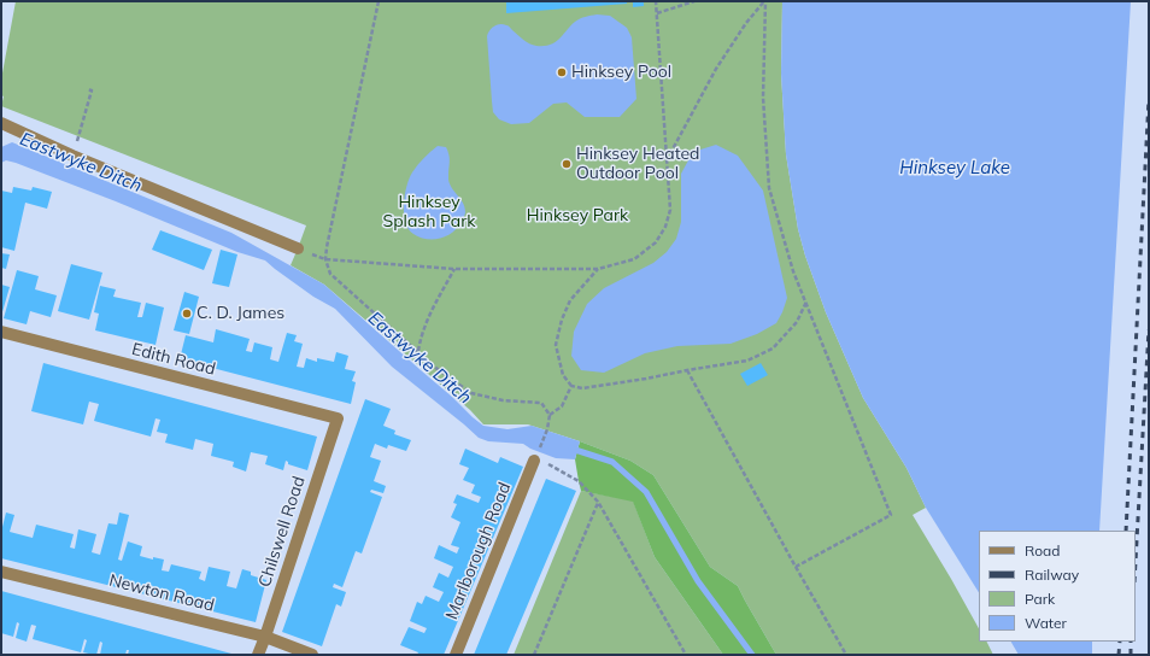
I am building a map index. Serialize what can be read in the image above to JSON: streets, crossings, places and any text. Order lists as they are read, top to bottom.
{
  "streets": {
    "street": [
      "Edith Road",
      "Chilswell Road",
      "Marlborough Road",
      "Newton Road"
    ]
  },
  "crossings": [
    ["Edith Road", "Chilswell Road"],
    ["Chilswell Road", "Newton Road"]
  ],
  "water": ["Eastwyke Ditch", "Hinksey Lake"],
  "parks": ["Hinksey Splash Park", "Hinksey Park"],
  "places": ["Hinksey Pool", "Hinksey Heated Outdoor Pool", "C. D. James"],
  "legend": [
    "Road",
    "Railway",
    "Park",
    "Water"
  ]
}
